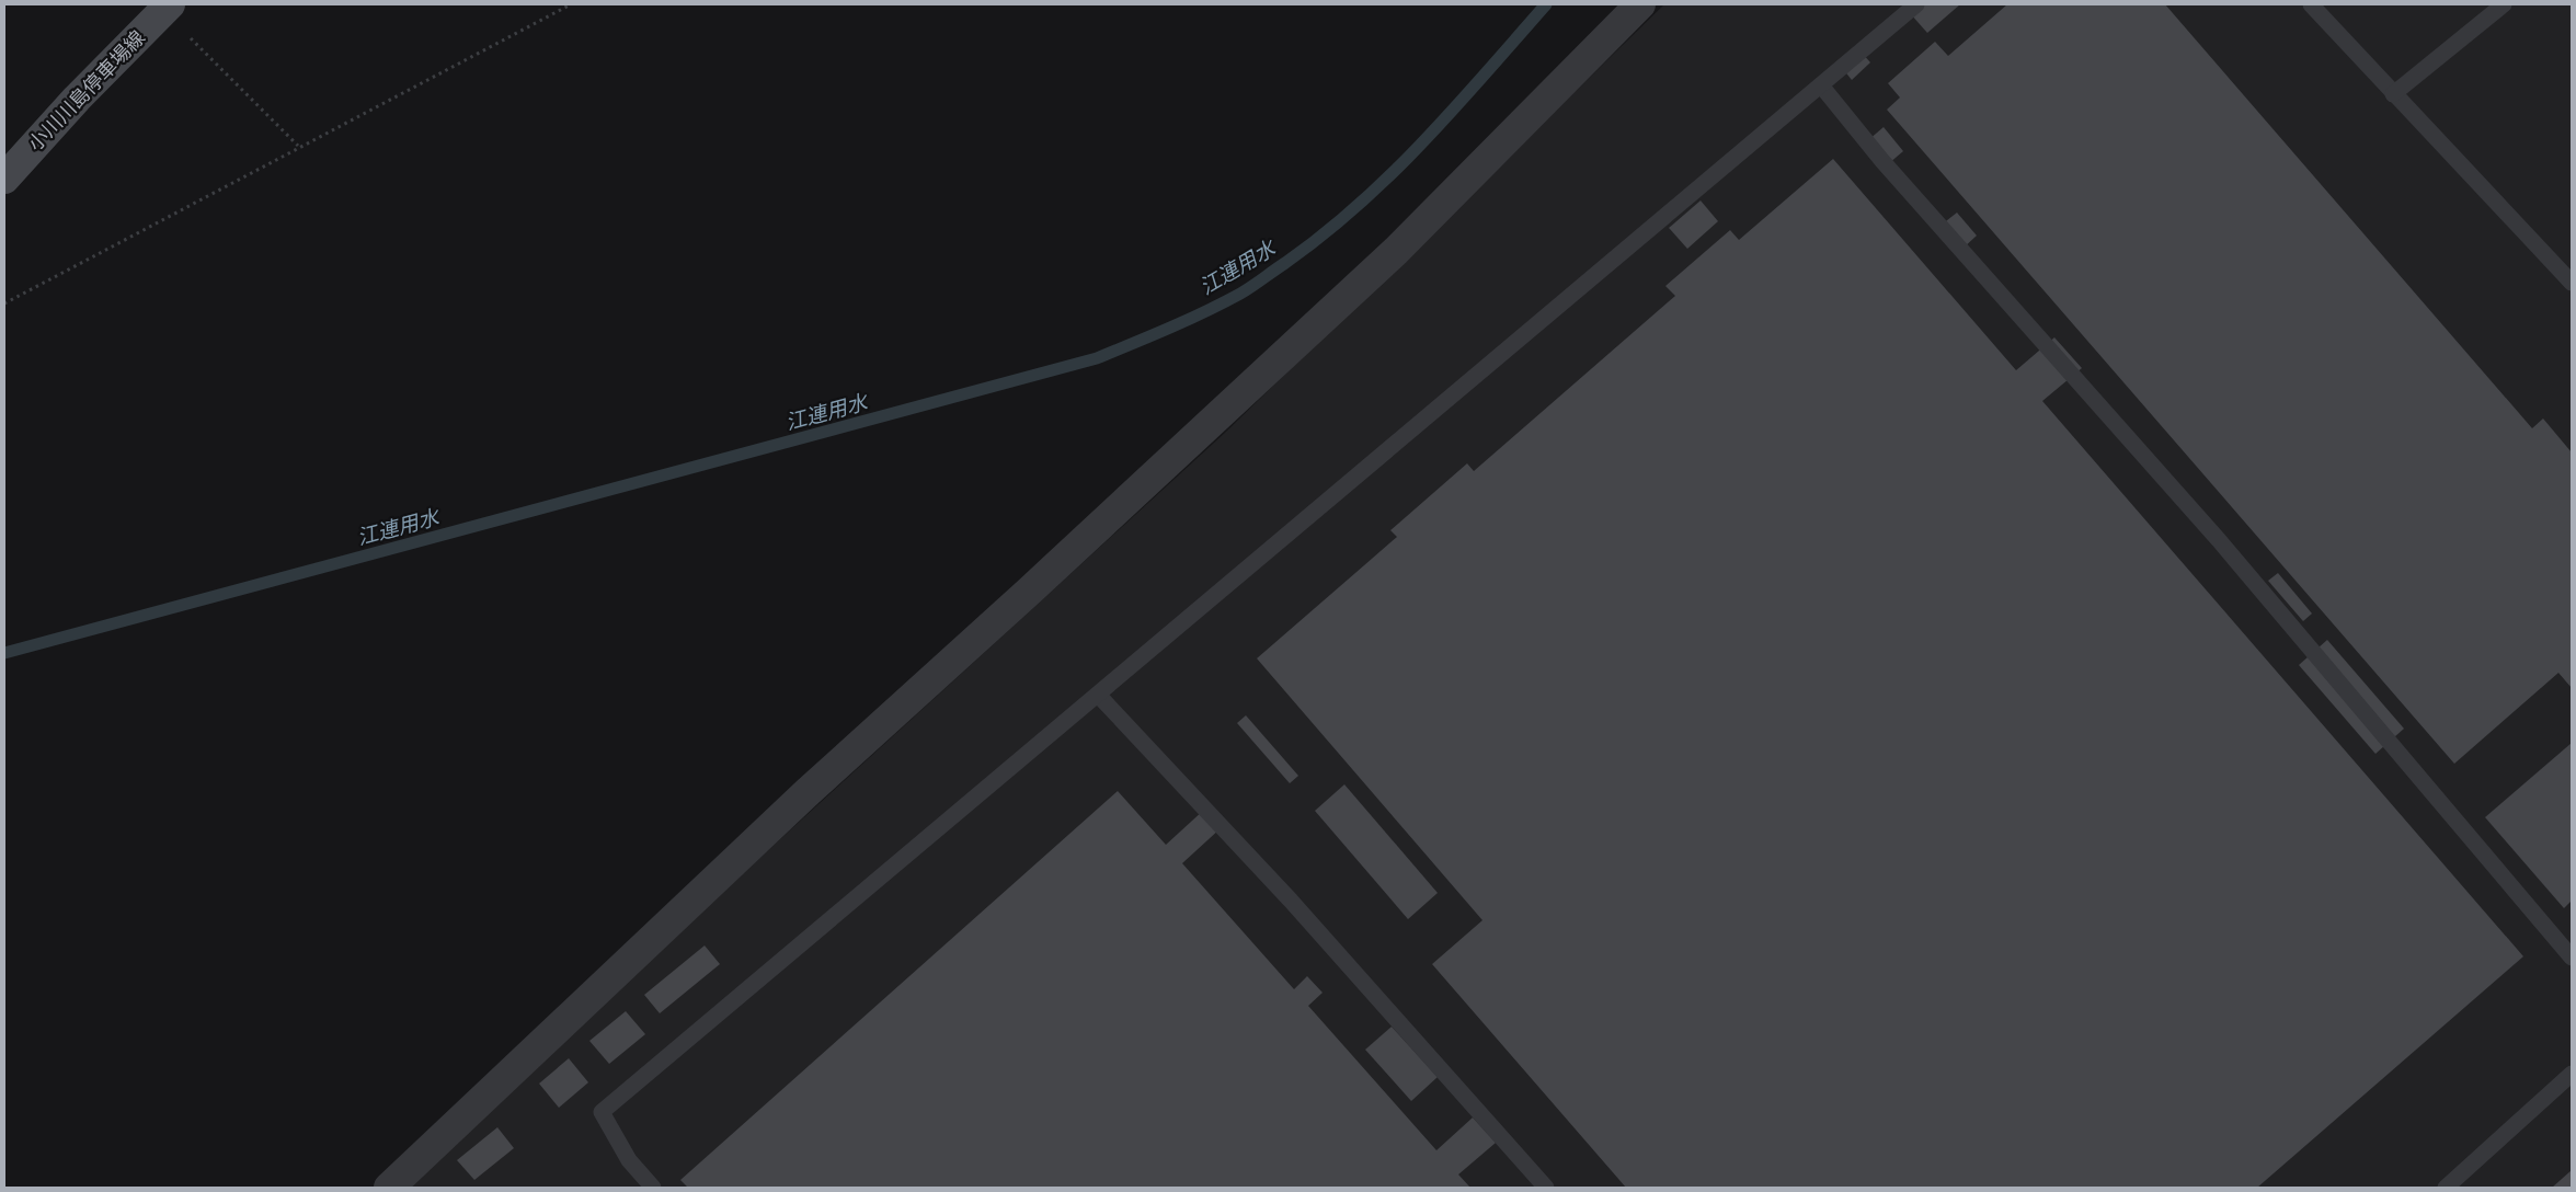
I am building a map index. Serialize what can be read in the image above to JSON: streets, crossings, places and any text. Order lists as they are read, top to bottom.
{
  "streets": {
    "main road": ["小川川島停車場線"]
  },
  "water": ["江連用水"]
}
